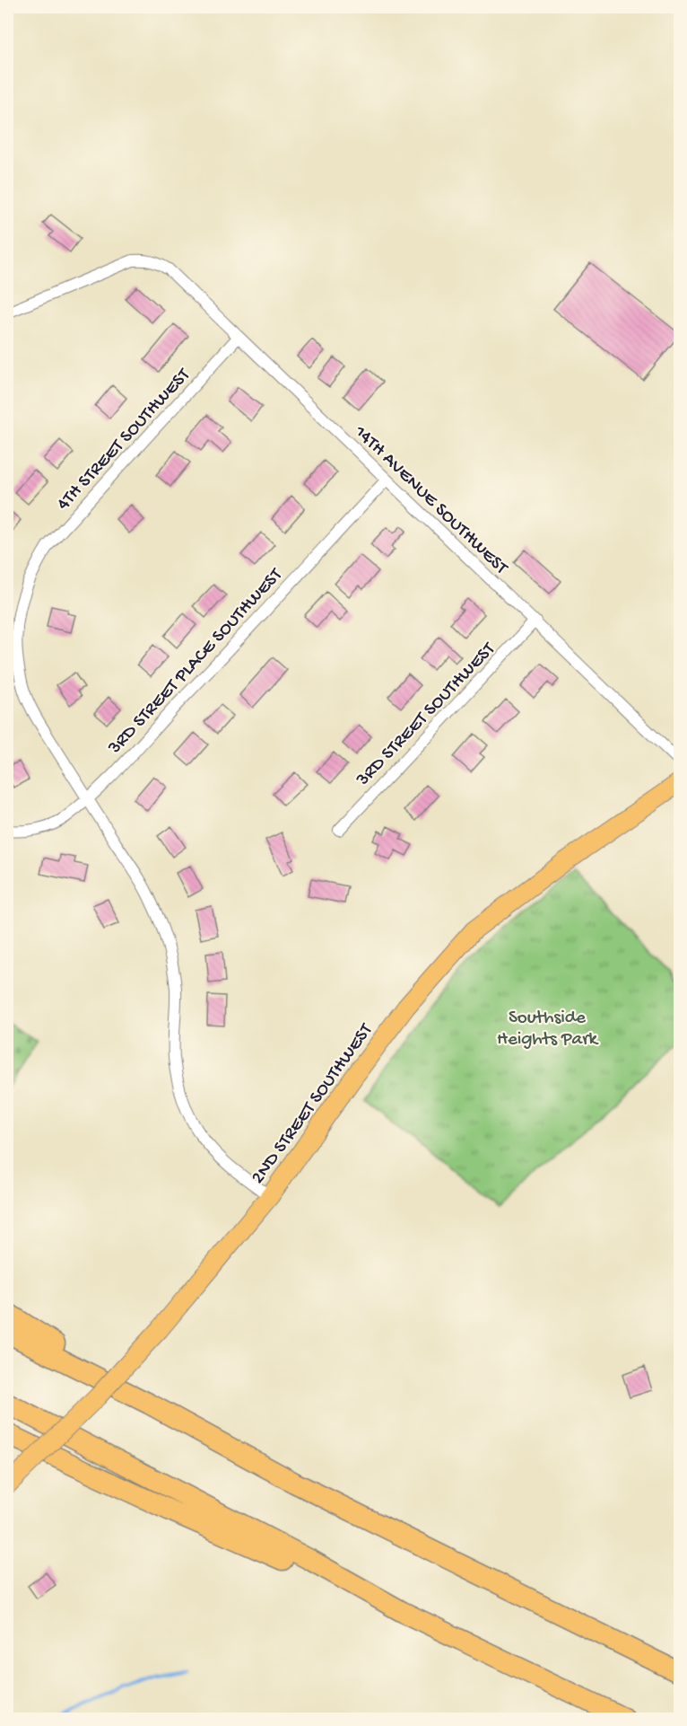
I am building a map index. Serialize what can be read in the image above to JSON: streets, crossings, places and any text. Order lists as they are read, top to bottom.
{
  "streets": {
    "main road": ["2ND STREET SOUTHWEST"],
    "street": [
      "4TH STREET SOUTHWEST",
      "14TH AVENUE SOUTHWEST",
      "3RD STREET PLACE SOUTHWEST",
      "3RD STREET SOUTHWEST"
    ]
  },
  "crossings": [
    ["4TH STREET SOUTHWEST", "14TH AVENUE SOUTHWEST"],
    ["4TH STREET SOUTHWEST", "3RD STREET PLACE SOUTHWEST"],
    ["4TH STREET SOUTHWEST", "2ND STREET SOUTHWEST"],
    ["14TH AVENUE SOUTHWEST", "3RD STREET PLACE SOUTHWEST"],
    ["14TH AVENUE SOUTHWEST", "3RD STREET SOUTHWEST"]
  ],
  "parks": ["Southside Heights Park"]
}
